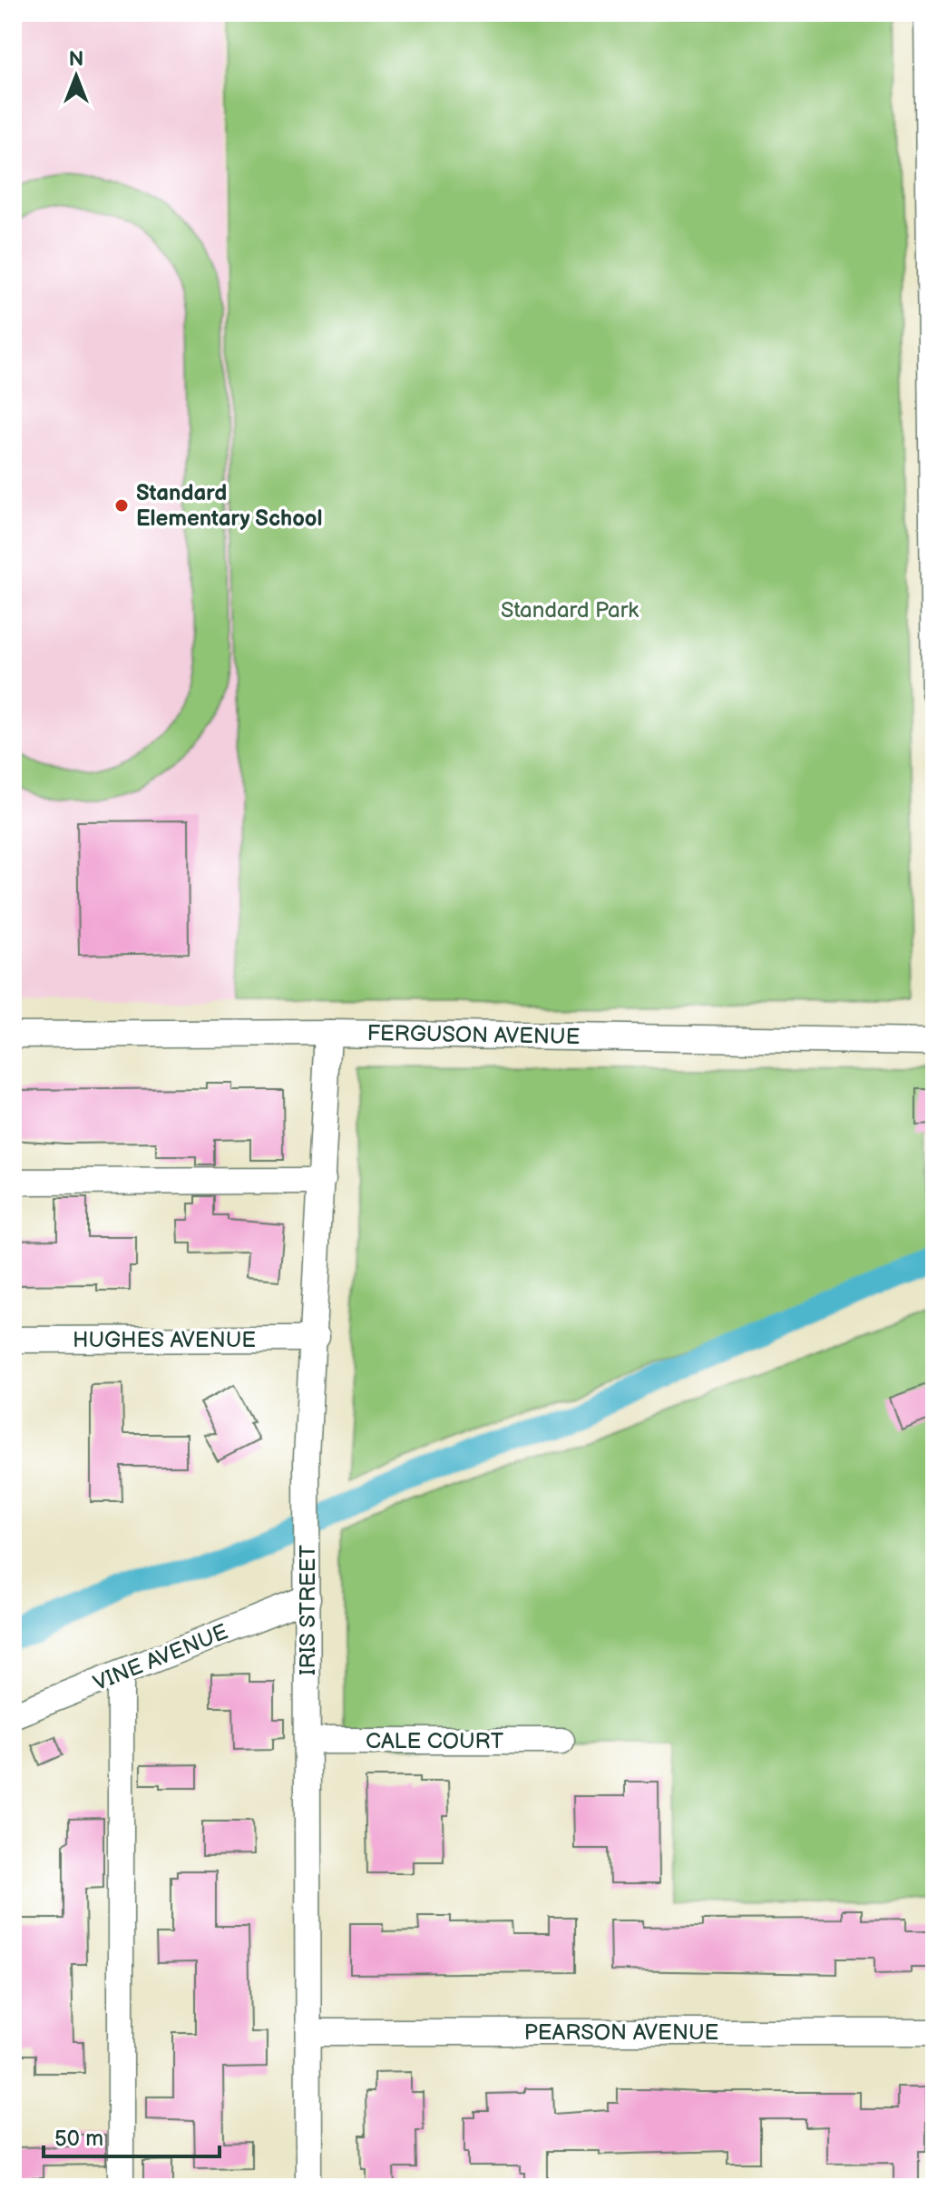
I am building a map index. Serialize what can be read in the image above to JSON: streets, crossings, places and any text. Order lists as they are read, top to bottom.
{
  "streets": {
    "street": [
      "FERGUSON AVENUE",
      "HUGHES AVENUE",
      "IRIS STREET",
      "VINE AVENUE",
      "CALE COURT",
      "PEARSON AVENUE"
    ]
  },
  "crossings": [
    ["FERGUSON AVENUE", "IRIS STREET"],
    ["HUGHES AVENUE", "IRIS STREET"],
    ["IRIS STREET", "VINE AVENUE"],
    ["IRIS STREET", "CALE COURT"],
    ["IRIS STREET", "PEARSON AVENUE"]
  ],
  "parks": ["Standard Park"],
  "places": ["Standard Elementary School"],
  "scale_bar": "50 m",
  "north": "top"
}
